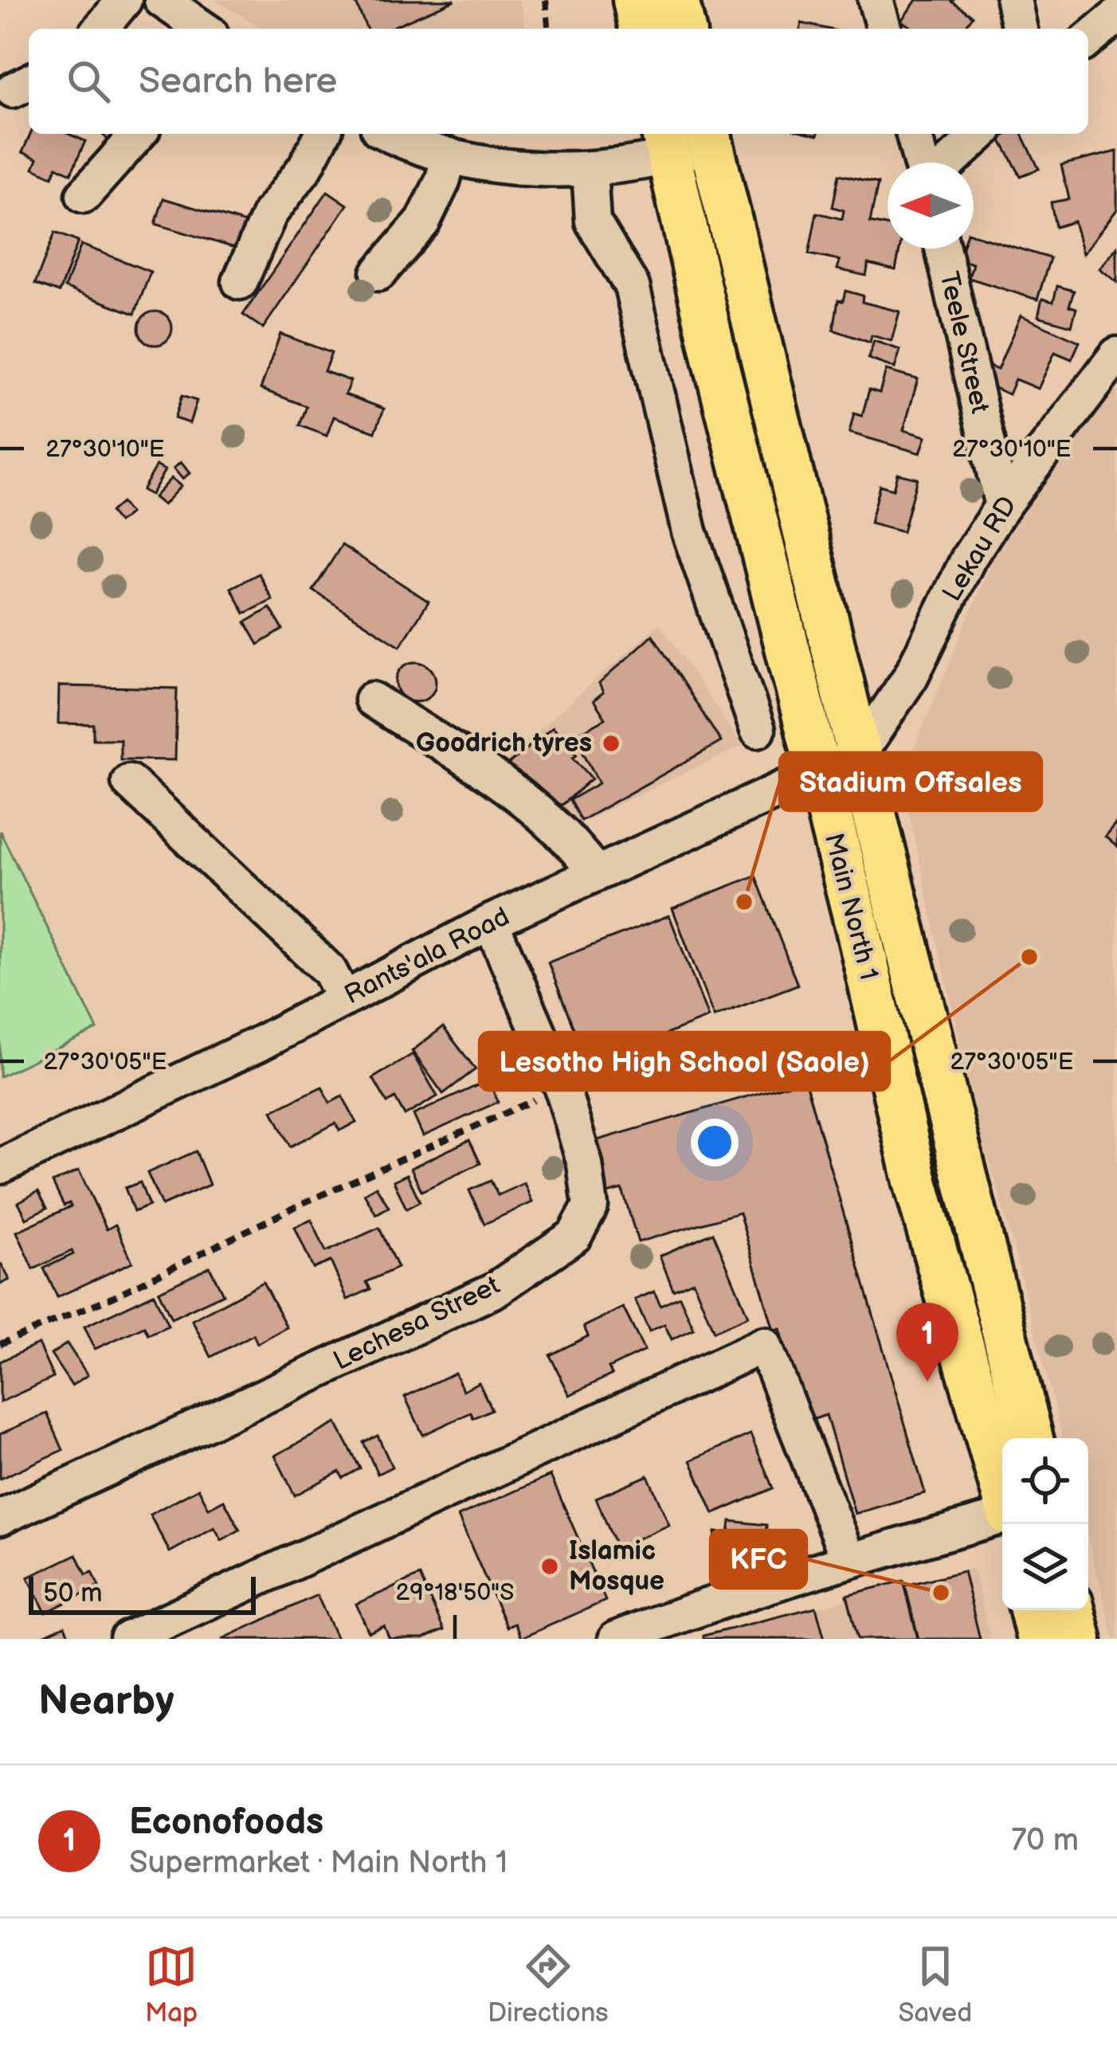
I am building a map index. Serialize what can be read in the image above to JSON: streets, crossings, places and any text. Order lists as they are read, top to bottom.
{
  "streets": {
    "main road": ["Main North 1"],
    "street": [
      "Teele Street",
      "Lekau RD",
      "Rants'ala Road",
      "Lechesa Street"
    ]
  },
  "crossings": [
    ["Teele Street", "Lekau RD"],
    ["Lekau RD", "Main North 1"],
    ["Lekau RD", "Rants'ala Road"],
    ["Main North 1", "Rants'ala Road"],
    ["Rants'ala Road", "Lechesa Street"]
  ],
  "places": [
    "Goodrich tyres",
    "Stadium Offsales",
    "Lesotho High School (Saole)",
    "Islamic Mosque",
    "KFC"
  ],
  "scale_bar": "50 m",
  "north": "left",
  "page": {
    "search": "Search here",
    "pins": "1",
    "scale": "50 m",
    "heading": "Nearby",
    "list": [
      {
        "mark": "1",
        "name": "Econofoods",
        "note": "Supermarket · Main North 1",
        "value": "70 m"
      }
    ],
    "nav": ["Map", "Directions", "Saved"]
  },
  "coordinates": ["27°30'10\"E", "27°30'05\"E", "29°18'50\"S"]
}
